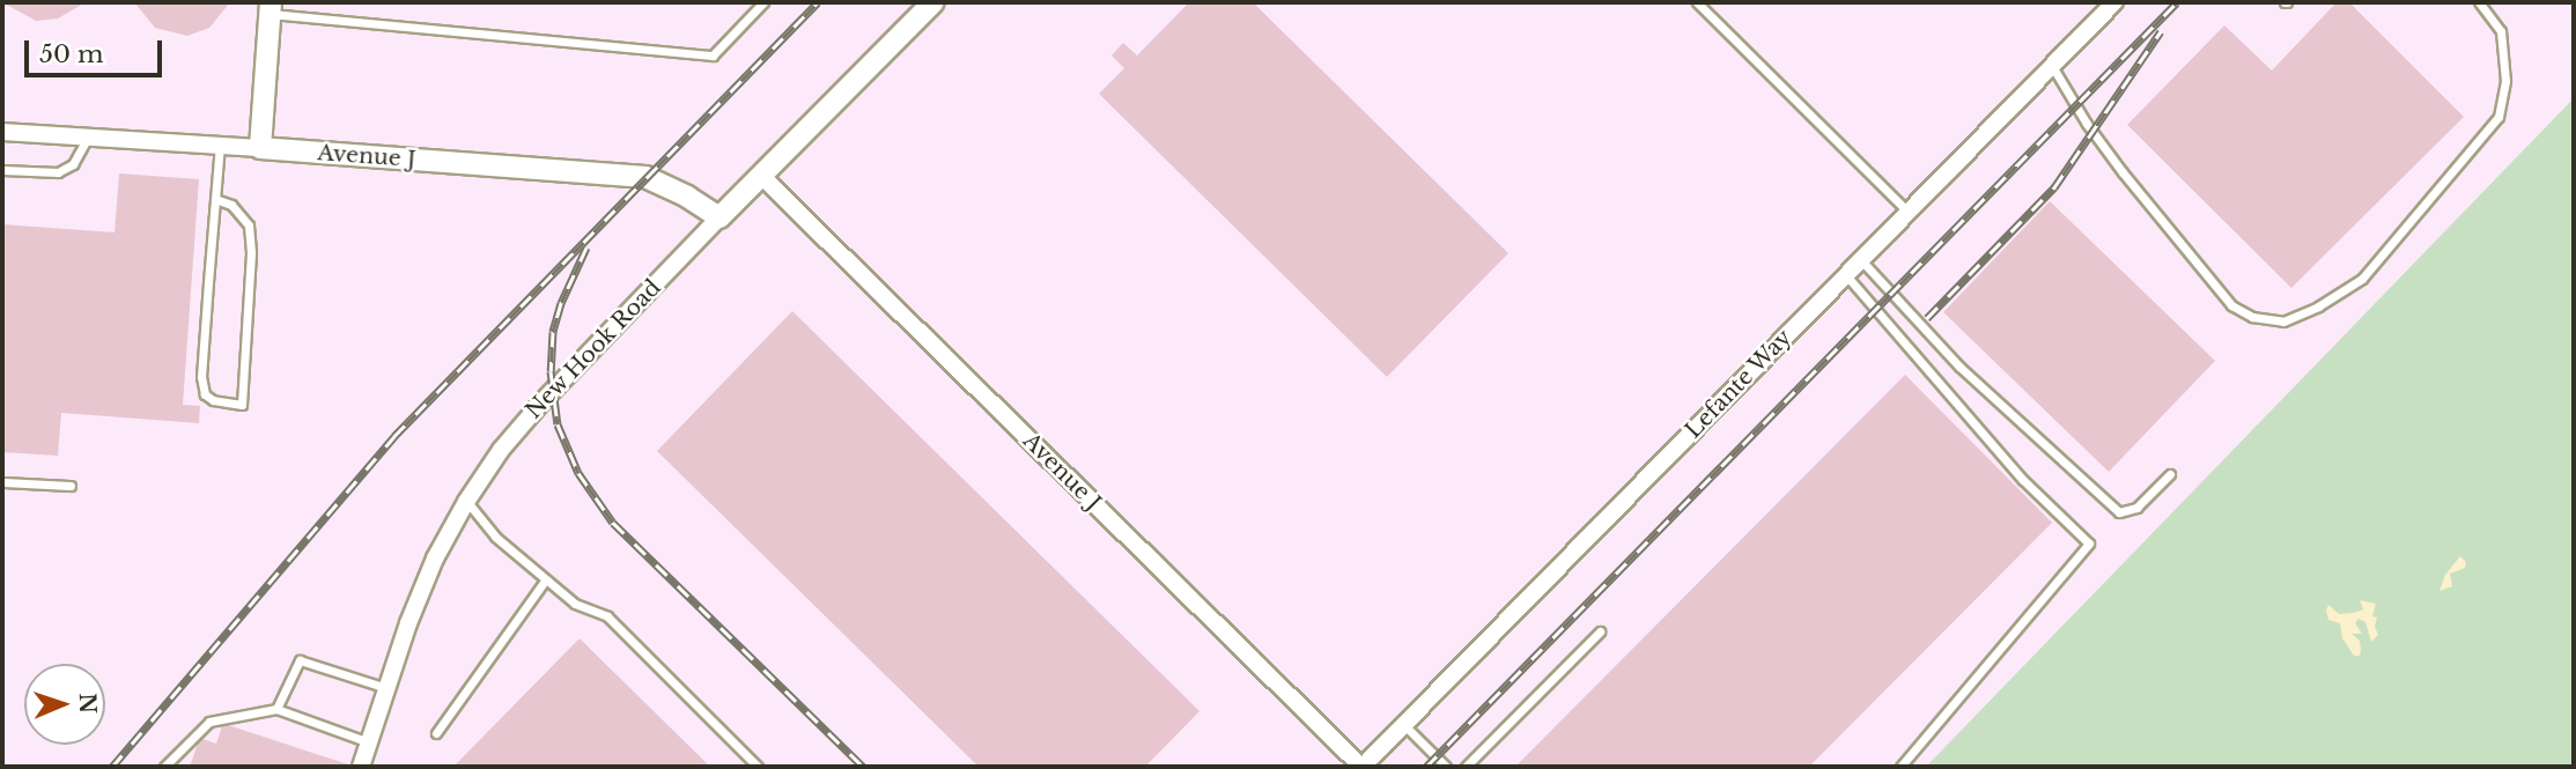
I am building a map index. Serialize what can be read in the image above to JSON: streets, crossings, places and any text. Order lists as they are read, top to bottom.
{
  "streets": {
    "street": ["Avenue J", "New Hook Road", "Lefante Way"]
  },
  "crossings": [
    ["Avenue J", "New Hook Road"],
    ["Avenue J", "Lefante Way"]
  ],
  "scale_bar": "50 m",
  "north": "right"
}
